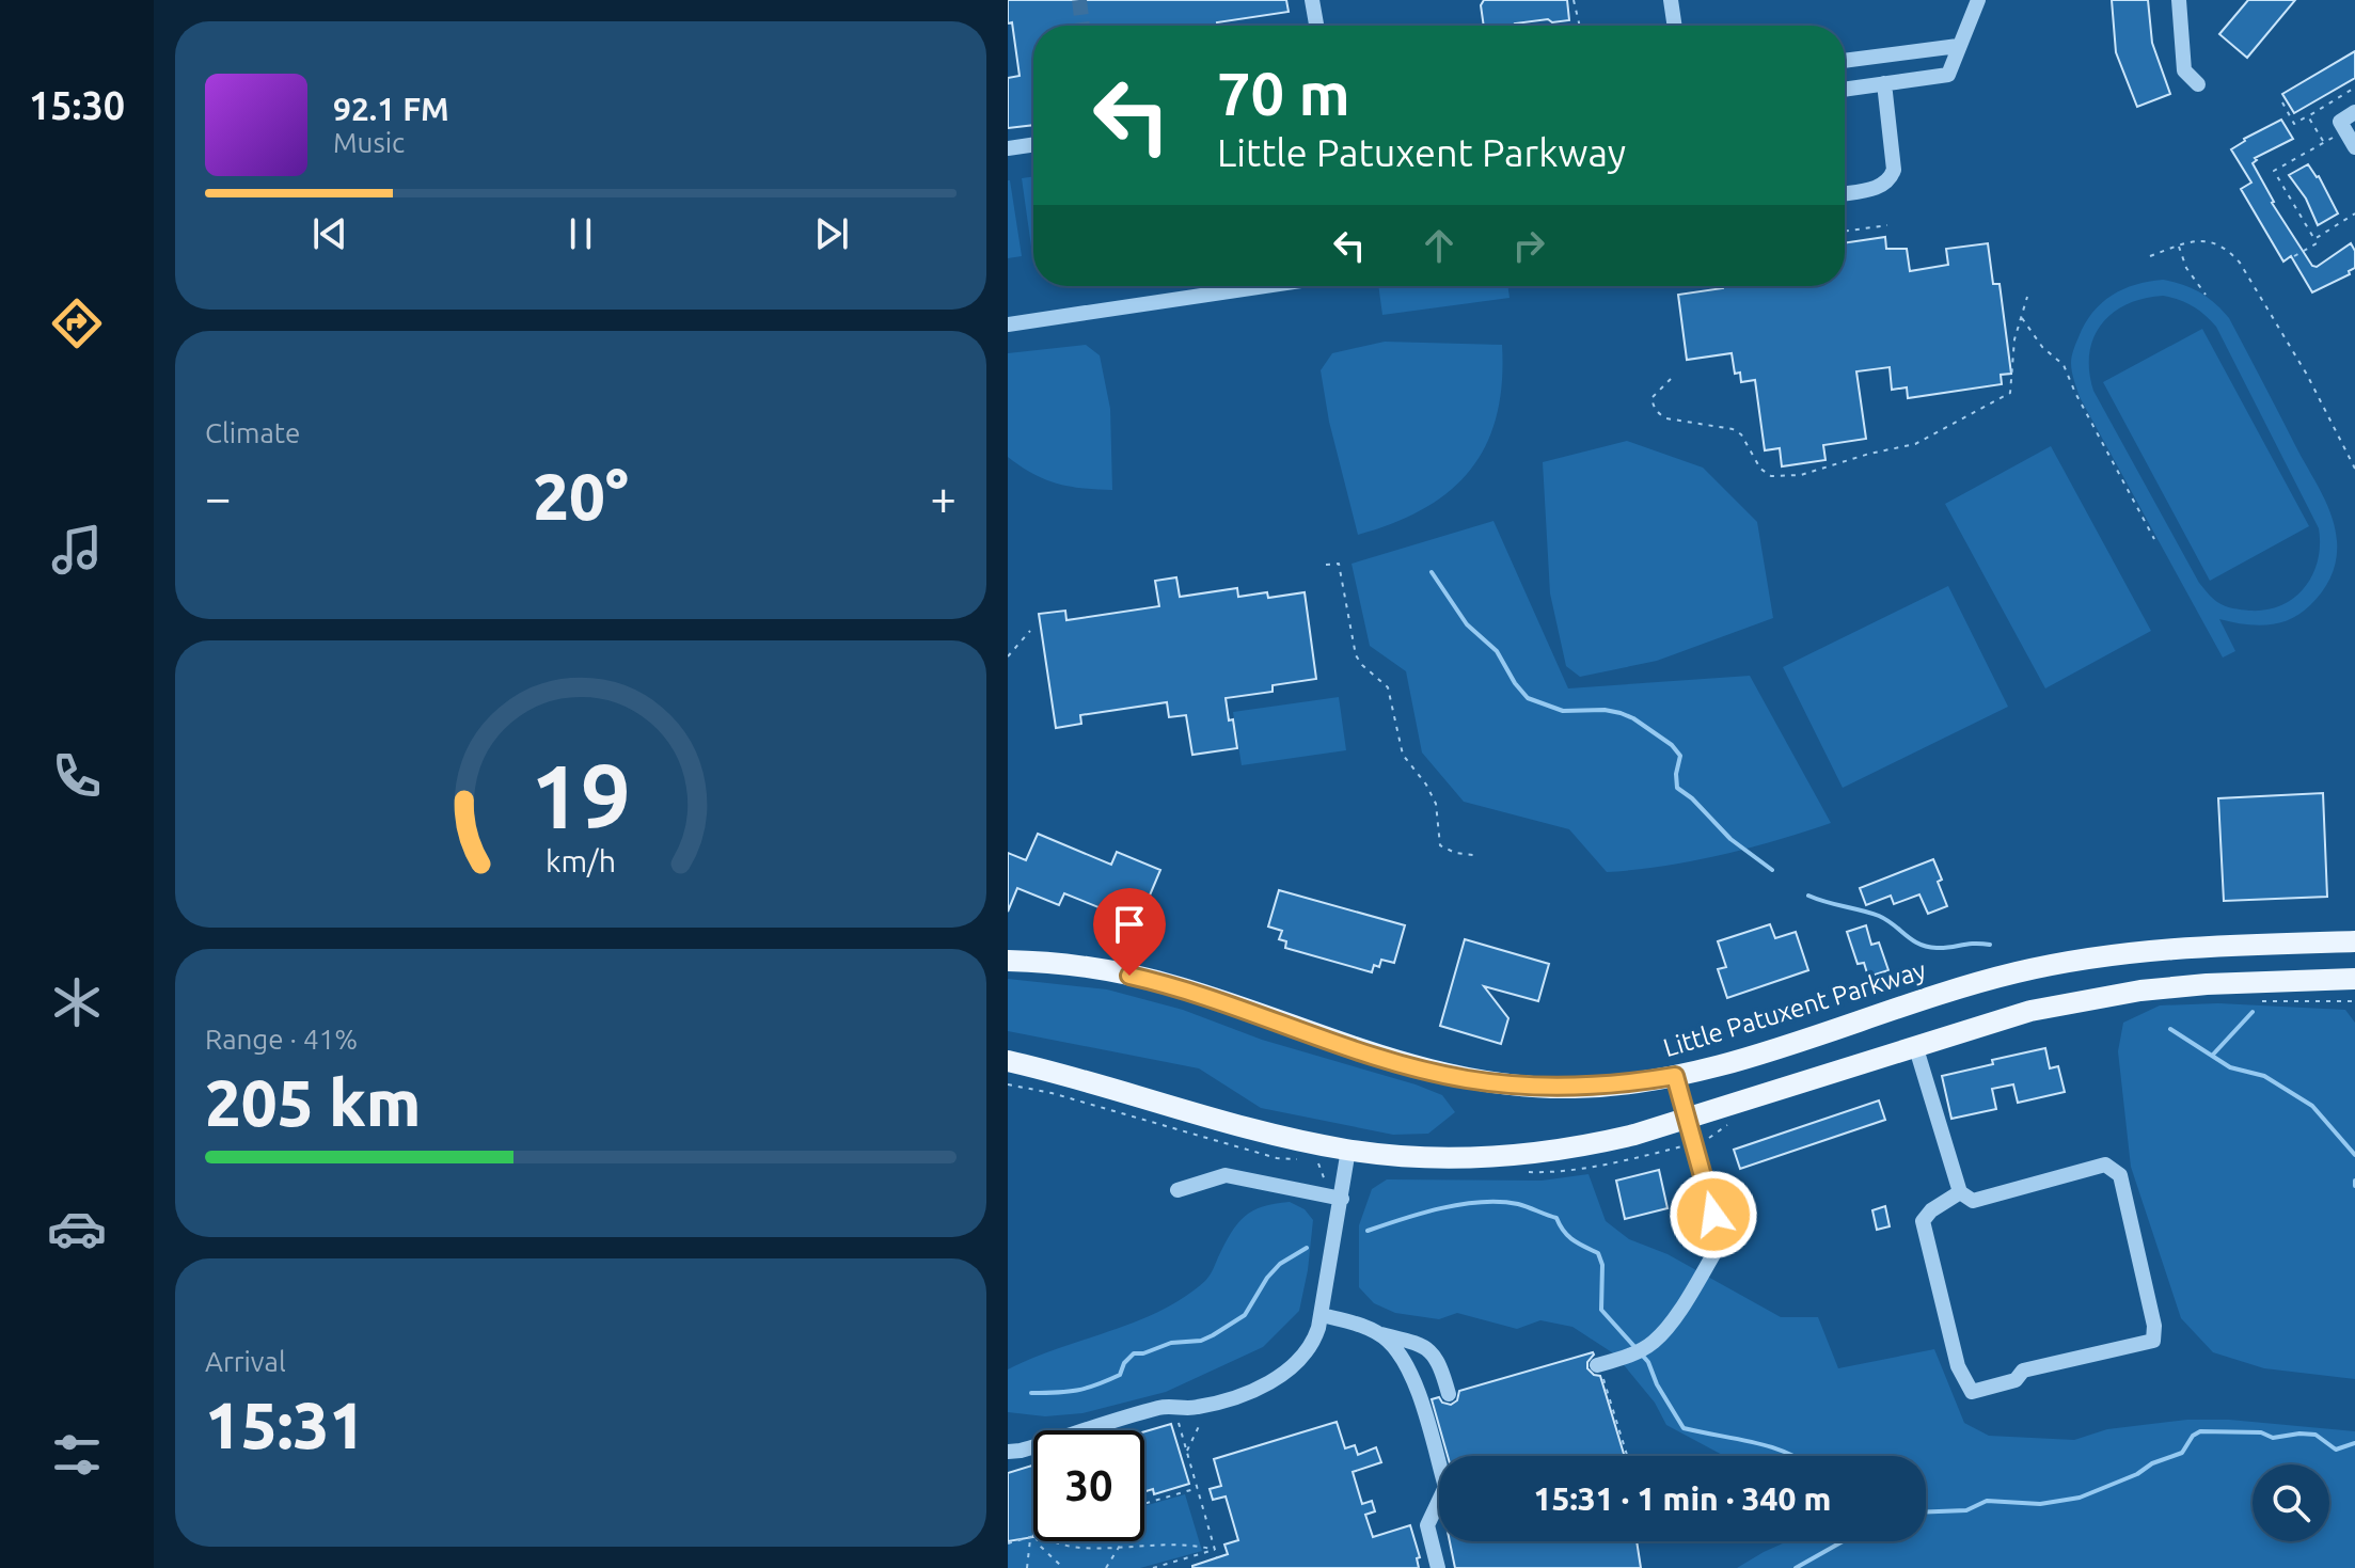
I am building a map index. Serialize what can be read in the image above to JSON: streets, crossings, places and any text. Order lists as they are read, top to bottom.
{
  "streets": {
    "main road": ["Little Patuxent Parkway"]
  },
  "page": {
    "tabs": "15:30",
    "turn": ["70 m", "Little Patuxent Parkway"],
    "song": ["92.1 FM", "Music"],
    "tile": [
      "Climate",
      ["Range · 41%", "205 km"],
      ["Arrival", "15:31"]
    ],
    "heat": ["−", "20°", "+"],
    "limit": "30",
    "trip": "15:31 · 1 min · 340 m",
    "gauge": ["19", "km/h"]
  }
}
